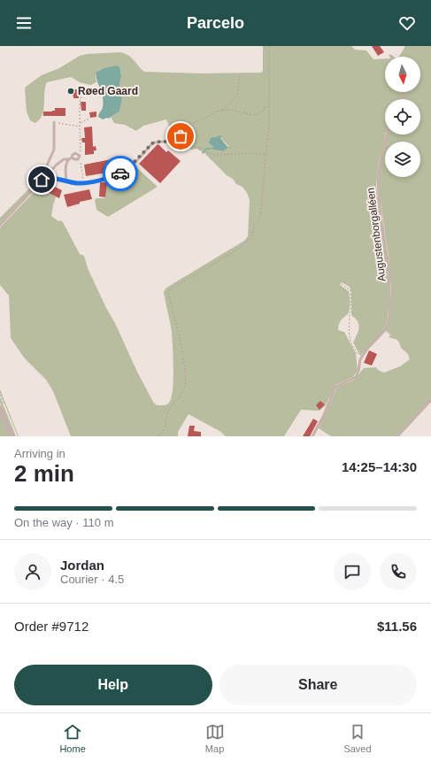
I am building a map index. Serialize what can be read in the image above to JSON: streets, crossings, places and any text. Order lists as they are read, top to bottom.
{
  "streets": {
    "lane": ["Augustenborgalléen"]
  },
  "places": ["Røed Gaard"],
  "north": "bottom",
  "page": {
    "header": "Parcelo",
    "heading": ["2 min", "Arriving in", "14:25–14:30"],
    "panel": [
      "Jordan",
      "Courier · 4.5",
      "Order #9712",
      "$11.56"
    ],
    "bar": "On the way · 110 m",
    "buttons": ["Help", "Share"],
    "tabs": ["Home", "Map", "Saved"]
  }
}
